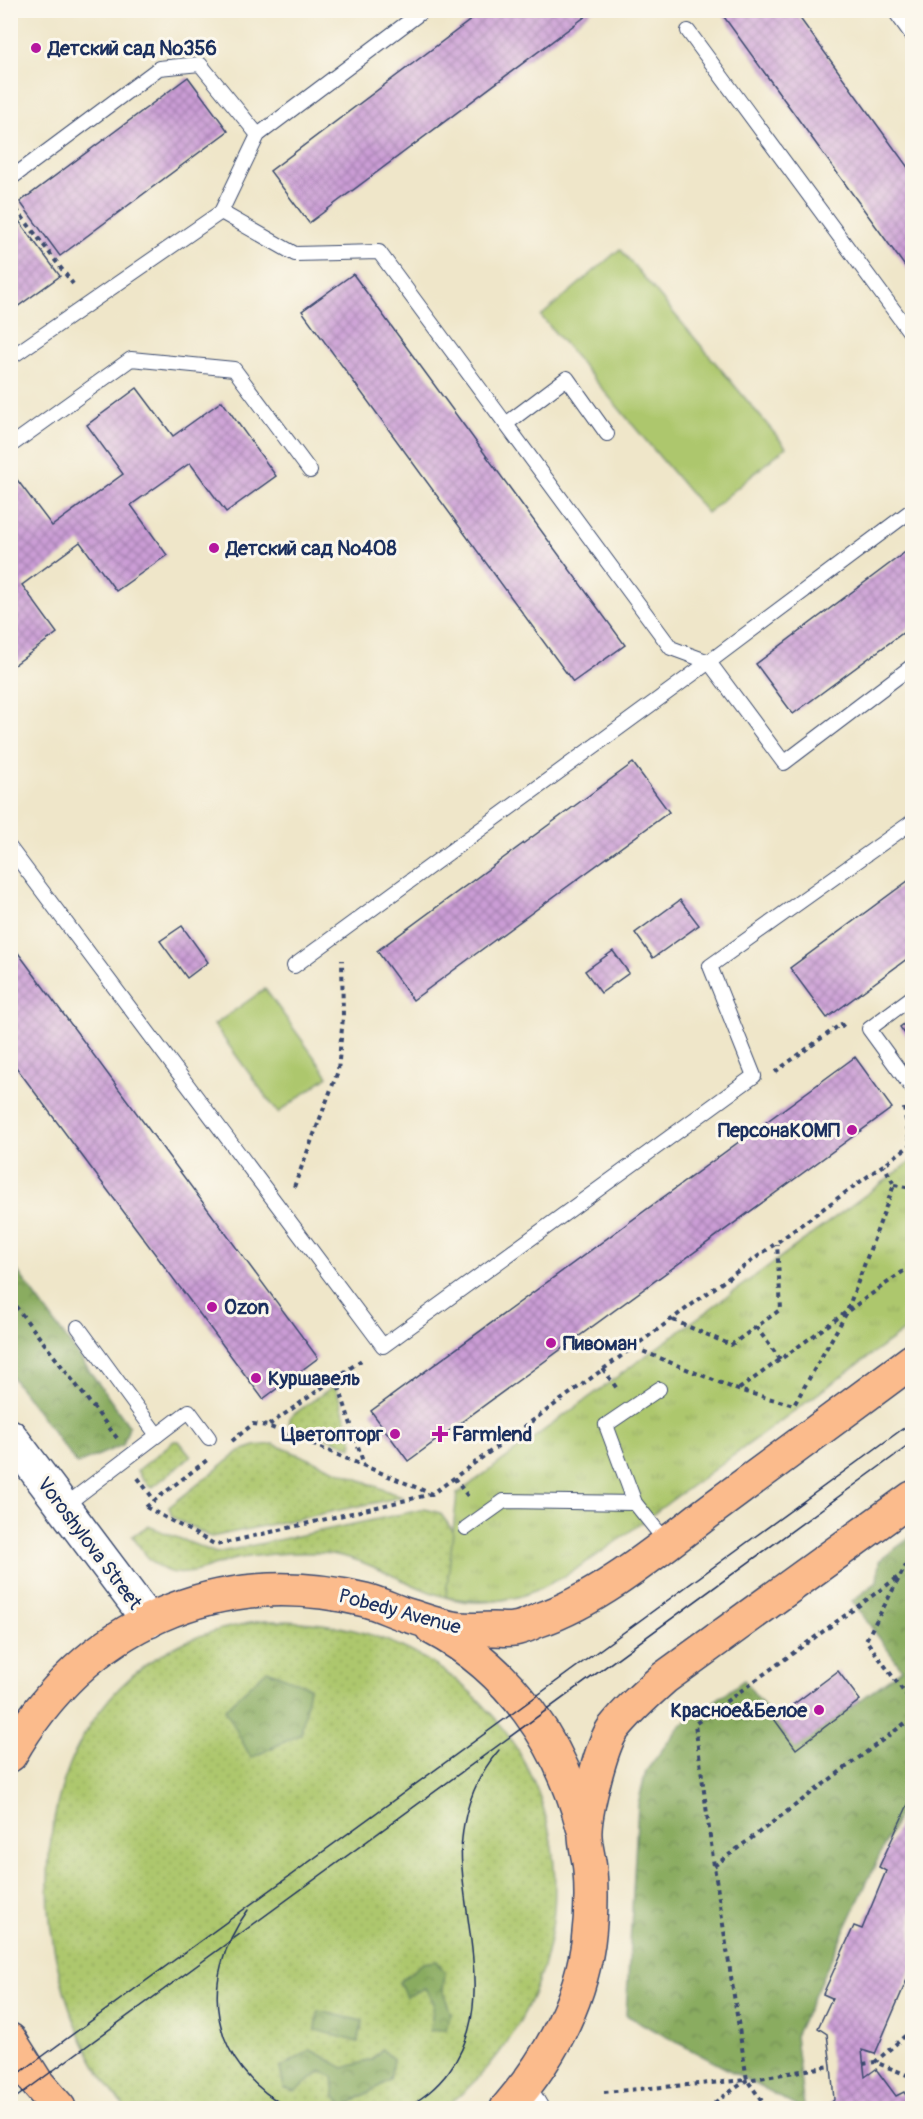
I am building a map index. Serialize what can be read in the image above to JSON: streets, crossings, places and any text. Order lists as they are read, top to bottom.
{
  "streets": {
    "main road": ["Pobedy Avenue"],
    "street": ["Voroshylova Street"]
  },
  "crossings": [
    ["Voroshylova Street", "Pobedy Avenue"]
  ],
  "places": {
    "other": [
      "Детский сад №356",
      "Детский сад №408",
      "ПерсонаКОМП",
      "Ozon",
      "Пивоман",
      "Куршавель",
      "Цветопторг",
      "Красное&Белое"
    ],
    "health": ["Farmlend"]
  }
}
